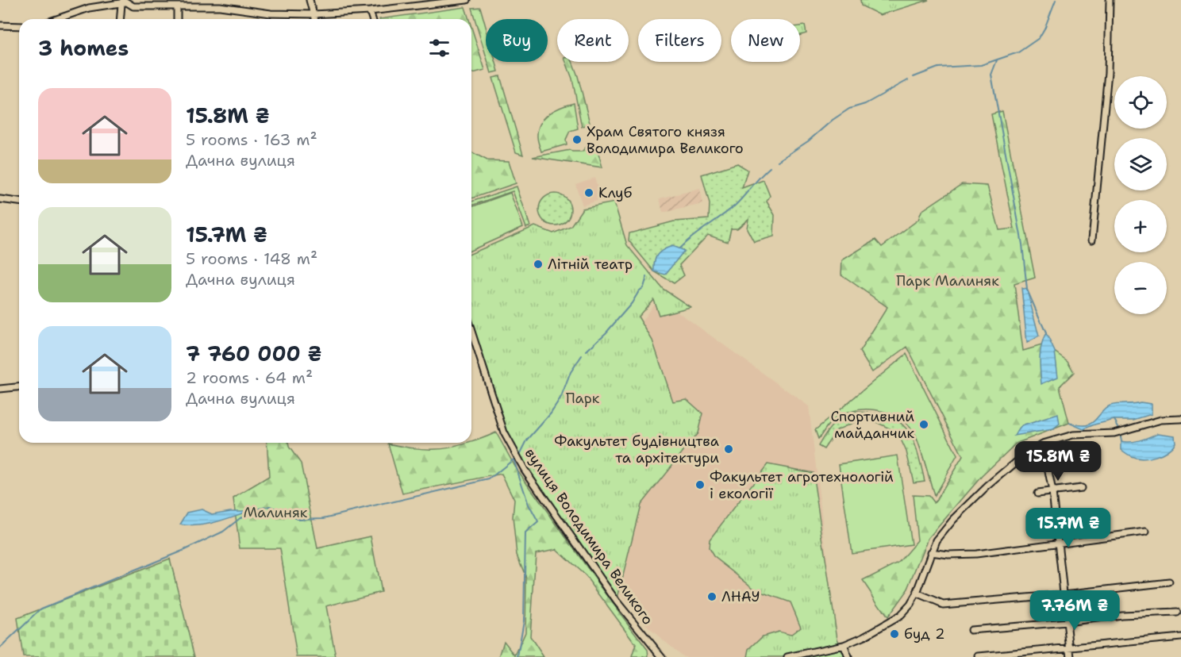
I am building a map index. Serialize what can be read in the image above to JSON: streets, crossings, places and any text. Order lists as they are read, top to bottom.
{
  "streets": {
    "street": ["вулиця Володимира Великого"]
  },
  "parks": ["Парк Малиняк", "Парк", "Малиняк"],
  "places": [
    "Храм Святого князя Володимира Великого",
    "Клуб",
    "Літній театр",
    "Спортивний майданчик",
    "Факультет будівництва та архітектури",
    "Факультет агротехнологій і екології",
    "ЛНАУ",
    "буд 2"
  ],
  "page": {
    "chip": [
      "Buy",
      "Rent",
      "Filters",
      "New"
    ],
    "heading": "3 homes",
    "map_buttons": ["+", "−"],
    "list": [
      {
        "name": "15.8M ₴",
        "note": "5 rooms · 163 m² · Дачна вулиця"
      },
      {
        "name": "15.7M ₴",
        "note": "5 rooms · 148 m² · Дачна вулиця"
      },
      {
        "name": "7 760 000 ₴",
        "note": "2 rooms · 64 m² · Дачна вулиця"
      }
    ],
    "price": ["15.8M ₴", "15.7M ₴", "7.76M ₴"]
  }
}
